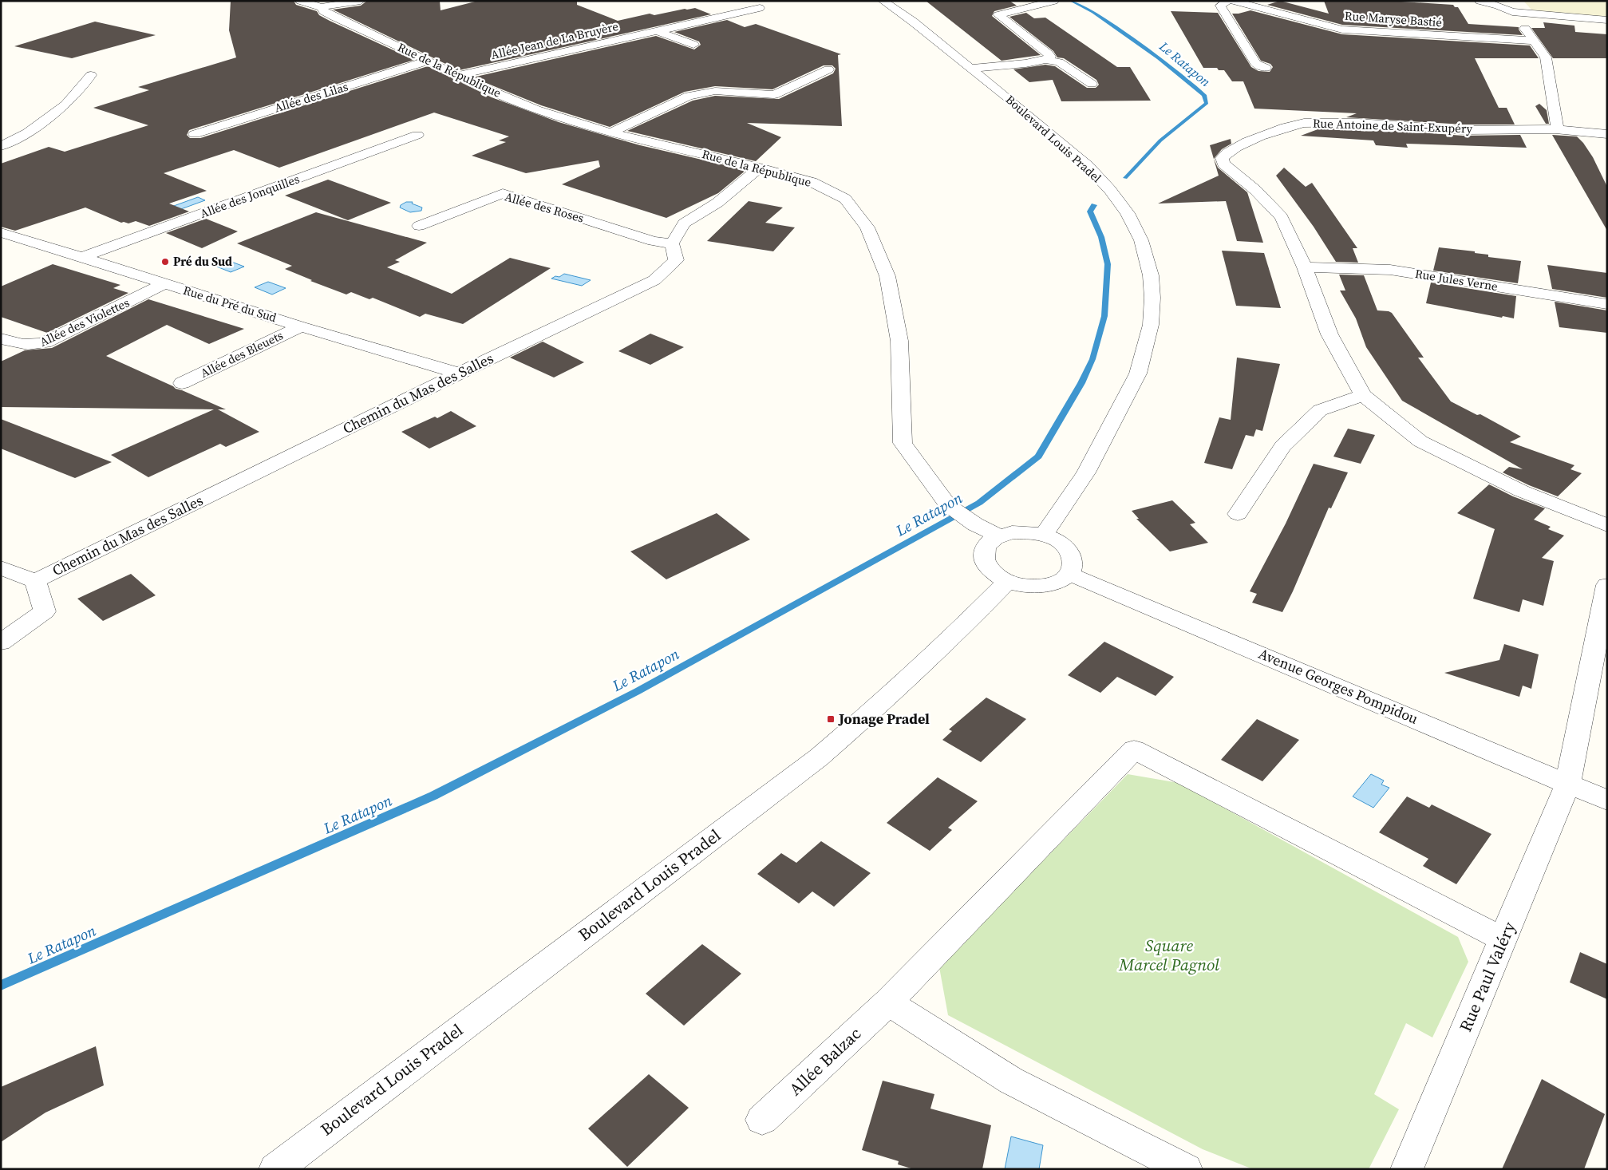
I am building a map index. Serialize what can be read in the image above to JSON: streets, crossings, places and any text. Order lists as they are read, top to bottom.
{
  "streets": {
    "street": [
      "Rue Maryse Bastié",
      "Allée Jean de La Bruyère",
      "Rue de la République",
      "Allée des Lilas",
      "Rue Antoine de Saint-Exupéry",
      "Boulevard Louis Pradel",
      "Allée des Jonquilles",
      "Allée des Roses",
      "Rue Jules Verne",
      "Rue du Pré du Sud",
      "Allée des Violettes",
      "Allée des Bleuets",
      "Chemin du Mas des Salles",
      "Avenue Georges Pompidou",
      "Rue Paul Valéry",
      "Allée Balzac"
    ]
  },
  "crossings": [
    ["Allée Jean de La Bruyère", "Rue de la République"],
    ["Rue de la République", "Allée des Lilas"],
    ["Rue de la République", "Boulevard Louis Pradel"],
    ["Rue de la République", "Avenue Georges Pompidou"],
    ["Rue Antoine de Saint-Exupéry", "Rue Jules Verne"],
    ["Boulevard Louis Pradel", "Avenue Georges Pompidou"],
    ["Allée des Jonquilles", "Rue du Pré du Sud"],
    ["Allée des Roses", "Chemin du Mas des Salles"],
    ["Rue du Pré du Sud", "Allée des Violettes"],
    ["Rue du Pré du Sud", "Allée des Bleuets"],
    ["Rue du Pré du Sud", "Chemin du Mas des Salles"],
    ["Avenue Georges Pompidou", "Rue Paul Valéry"]
  ],
  "water": ["Le Ratapon"],
  "parks": ["Square Marcel Pagnol"],
  "places": {
    "other": ["Pré du Sud"],
    "transit": ["Jonage Pradel"]
  }
}
